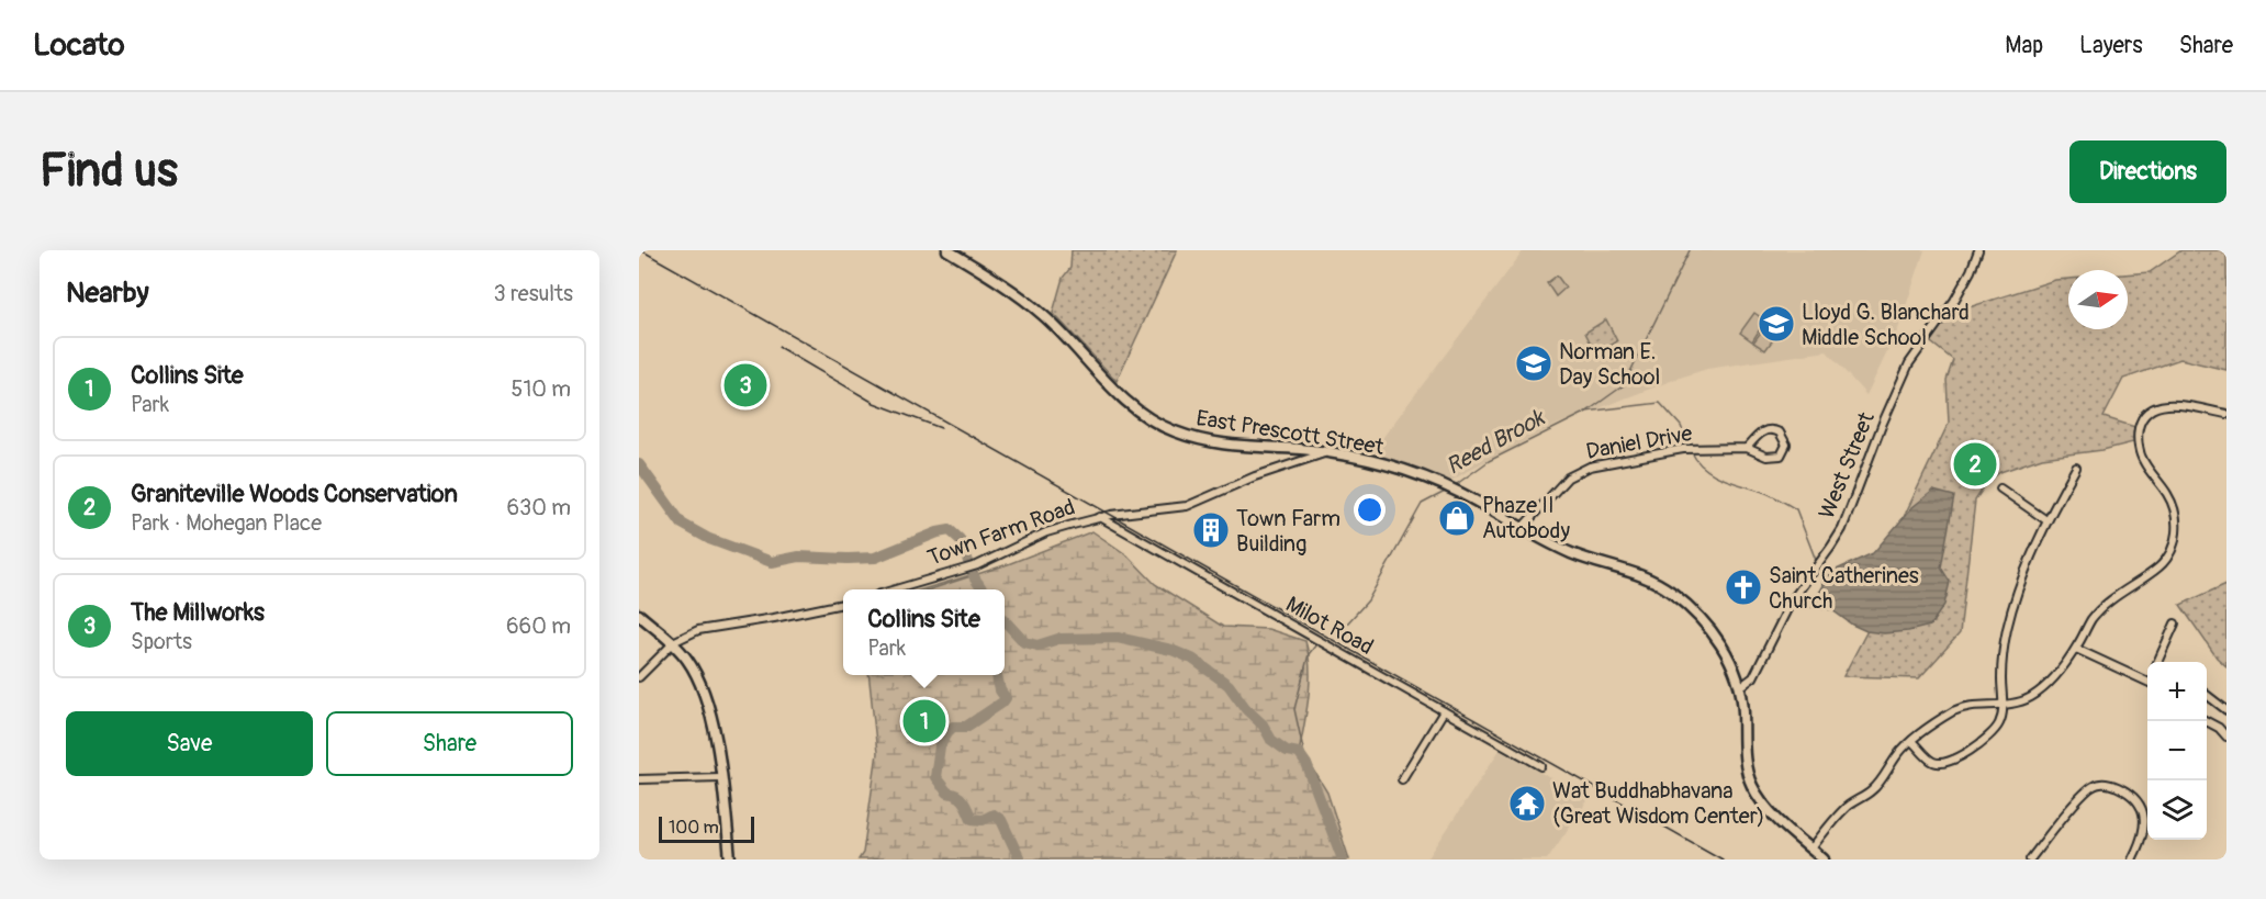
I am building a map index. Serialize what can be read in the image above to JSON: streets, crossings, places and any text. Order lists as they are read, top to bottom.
{
  "streets": {
    "main road": ["East Prescott Street"],
    "street": [
      "Daniel Drive",
      "West Street",
      "Town Farm Road",
      "Milot Road"
    ]
  },
  "crossings": [
    ["East Prescott Street", "Daniel Drive"],
    ["East Prescott Street", "West Street"],
    ["East Prescott Street", "Town Farm Road"],
    ["Town Farm Road", "Milot Road"]
  ],
  "water": ["Reed Brook"],
  "places": {
    "school or university": ["Lloyd G. Blanchard Middle School", "Norman E. Day School"],
    "shop": ["Phaze II Autobody"],
    "building": ["Town Farm Building"],
    "church": ["Saint Catherines Church"],
    "temple": ["Wat Buddhabhavana (Great Wisdom Center)"]
  },
  "scale_bar": "100 m",
  "north": "right",
  "page": {
    "header": "Locato",
    "nav": ["Map", "Layers", "Share"],
    "buttons": [
      "Directions",
      ["Save", "Share"]
    ],
    "title": "Find us",
    "heading": ["Nearby", "3 results"],
    "list": [
      {
        "mark": "1",
        "name": "Collins Site",
        "note": "Park",
        "value": "510 m"
      },
      {
        "mark": "2",
        "name": "Graniteville Woods Conservation",
        "note": "Park · Mohegan Place",
        "value": "630 m"
      },
      {
        "mark": "3",
        "name": "The Millworks",
        "note": "Sports",
        "value": "660 m"
      }
    ],
    "pins": ["3", "2", "1"],
    "popup": ["Collins Site", "Park"],
    "map_buttons": ["+", "−"],
    "scale": "100 m"
  }
}
